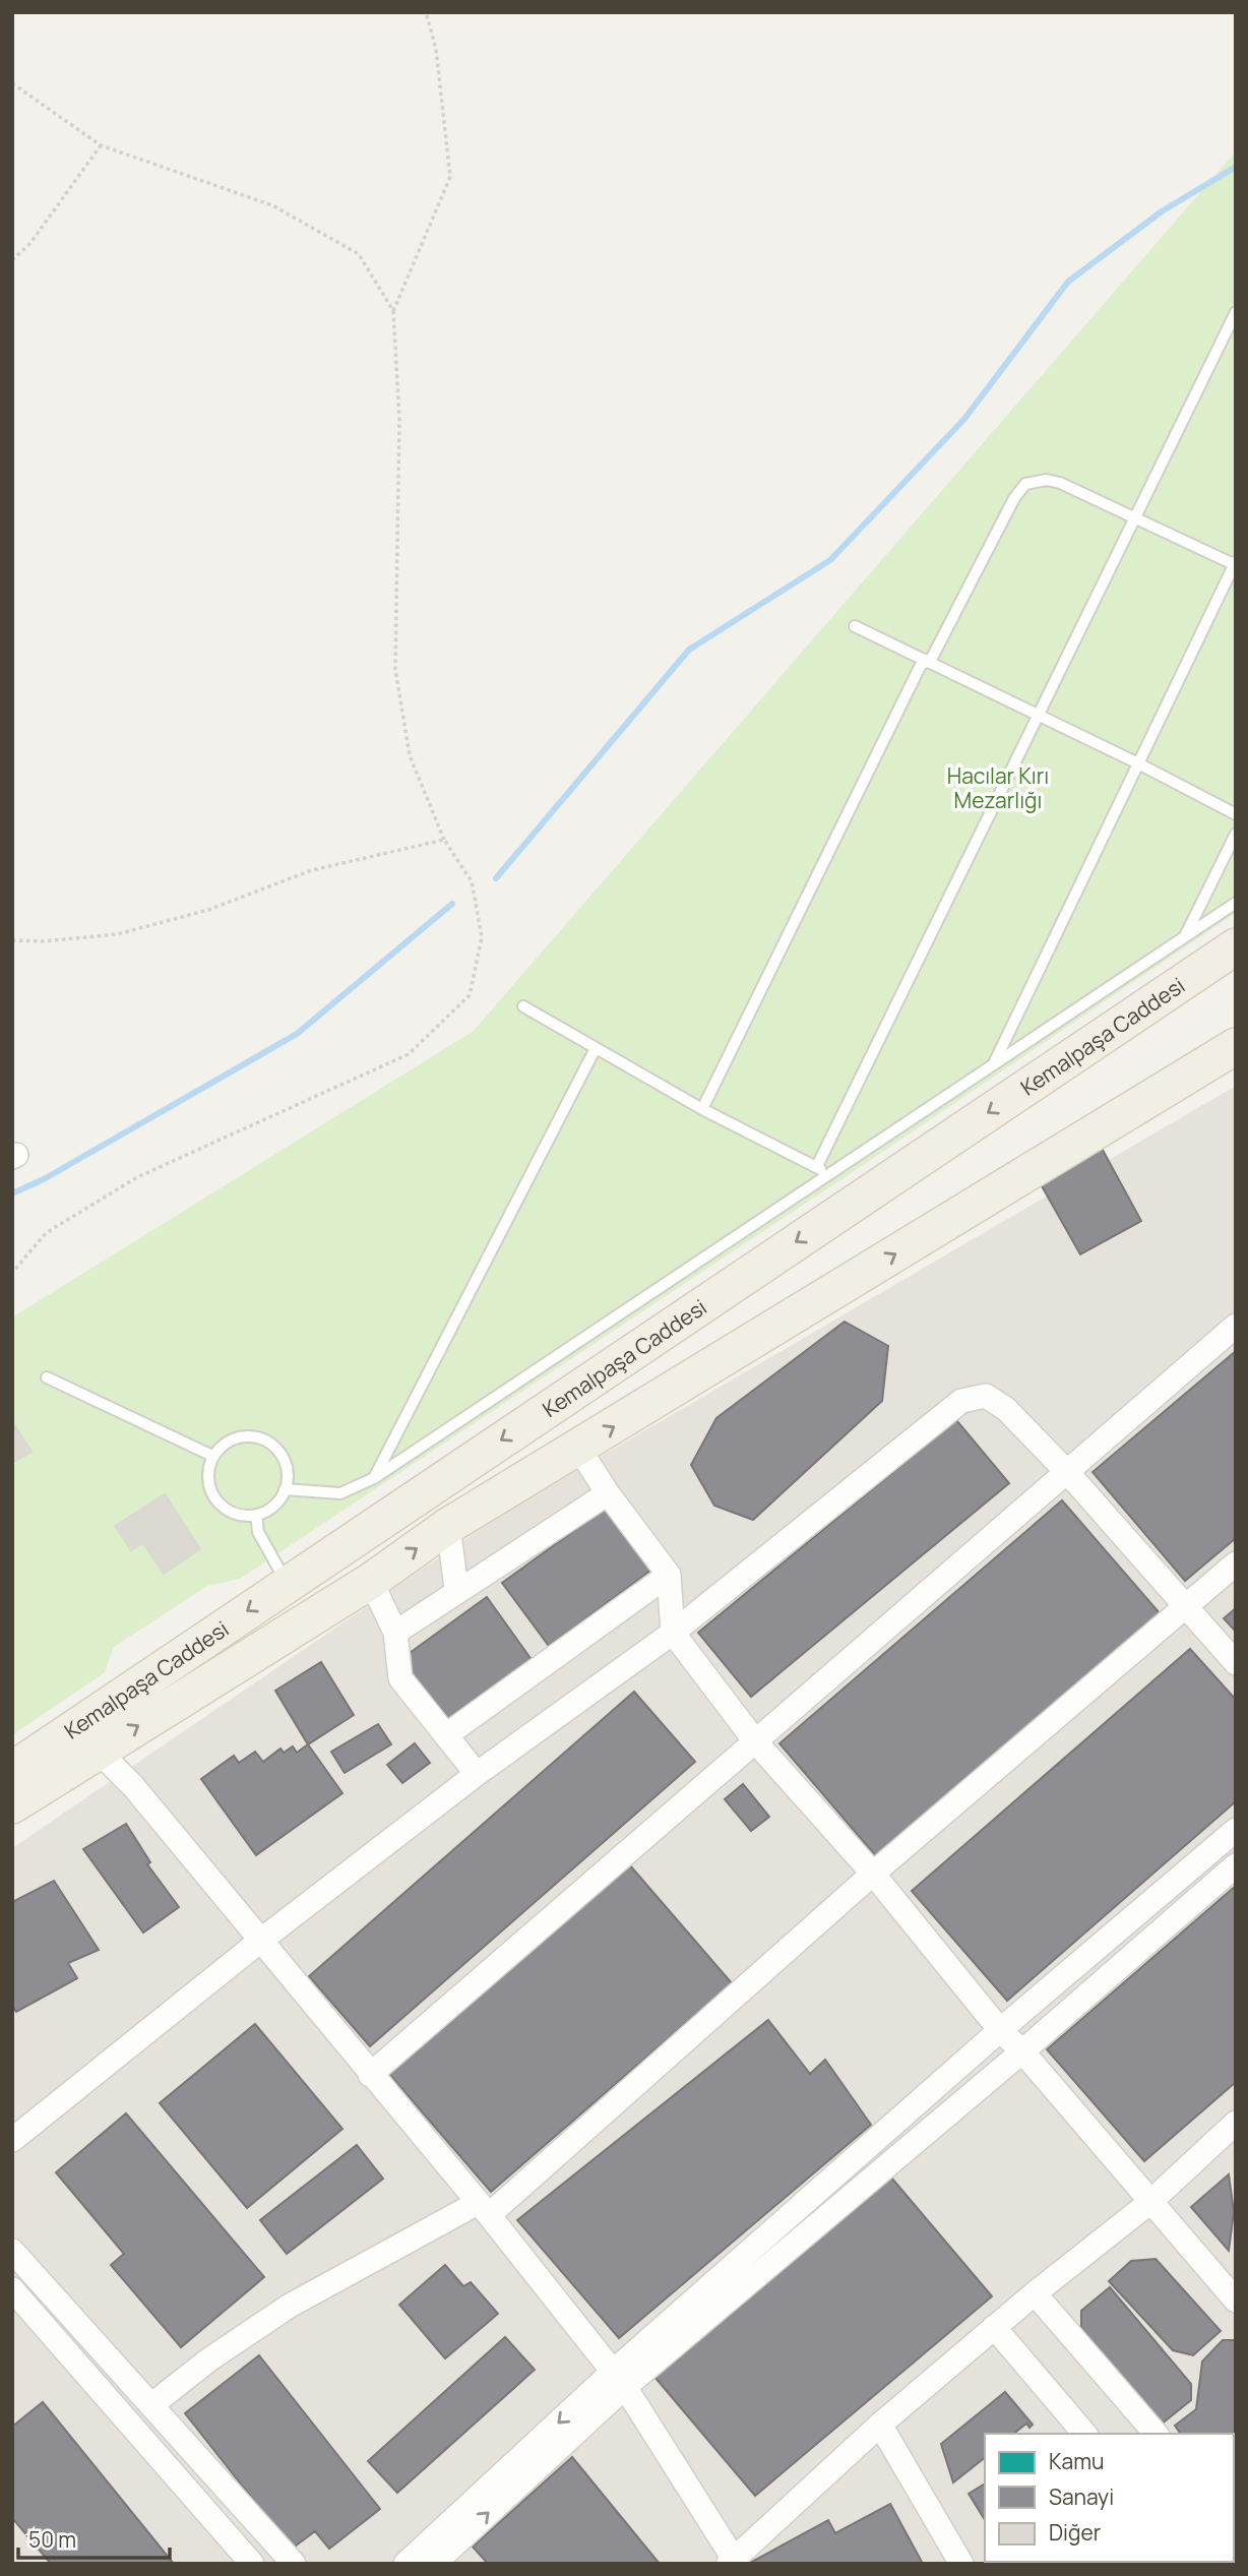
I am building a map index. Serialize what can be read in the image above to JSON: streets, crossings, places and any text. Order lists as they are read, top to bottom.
{
  "streets": {
    "main road": ["Kemalpaşa Caddesi"]
  },
  "parks": ["Hacılar Kırı Mezarlığı"],
  "legend": ["Kamu", "Sanayi", "Diğer"],
  "scale_bar": "50 m"
}
